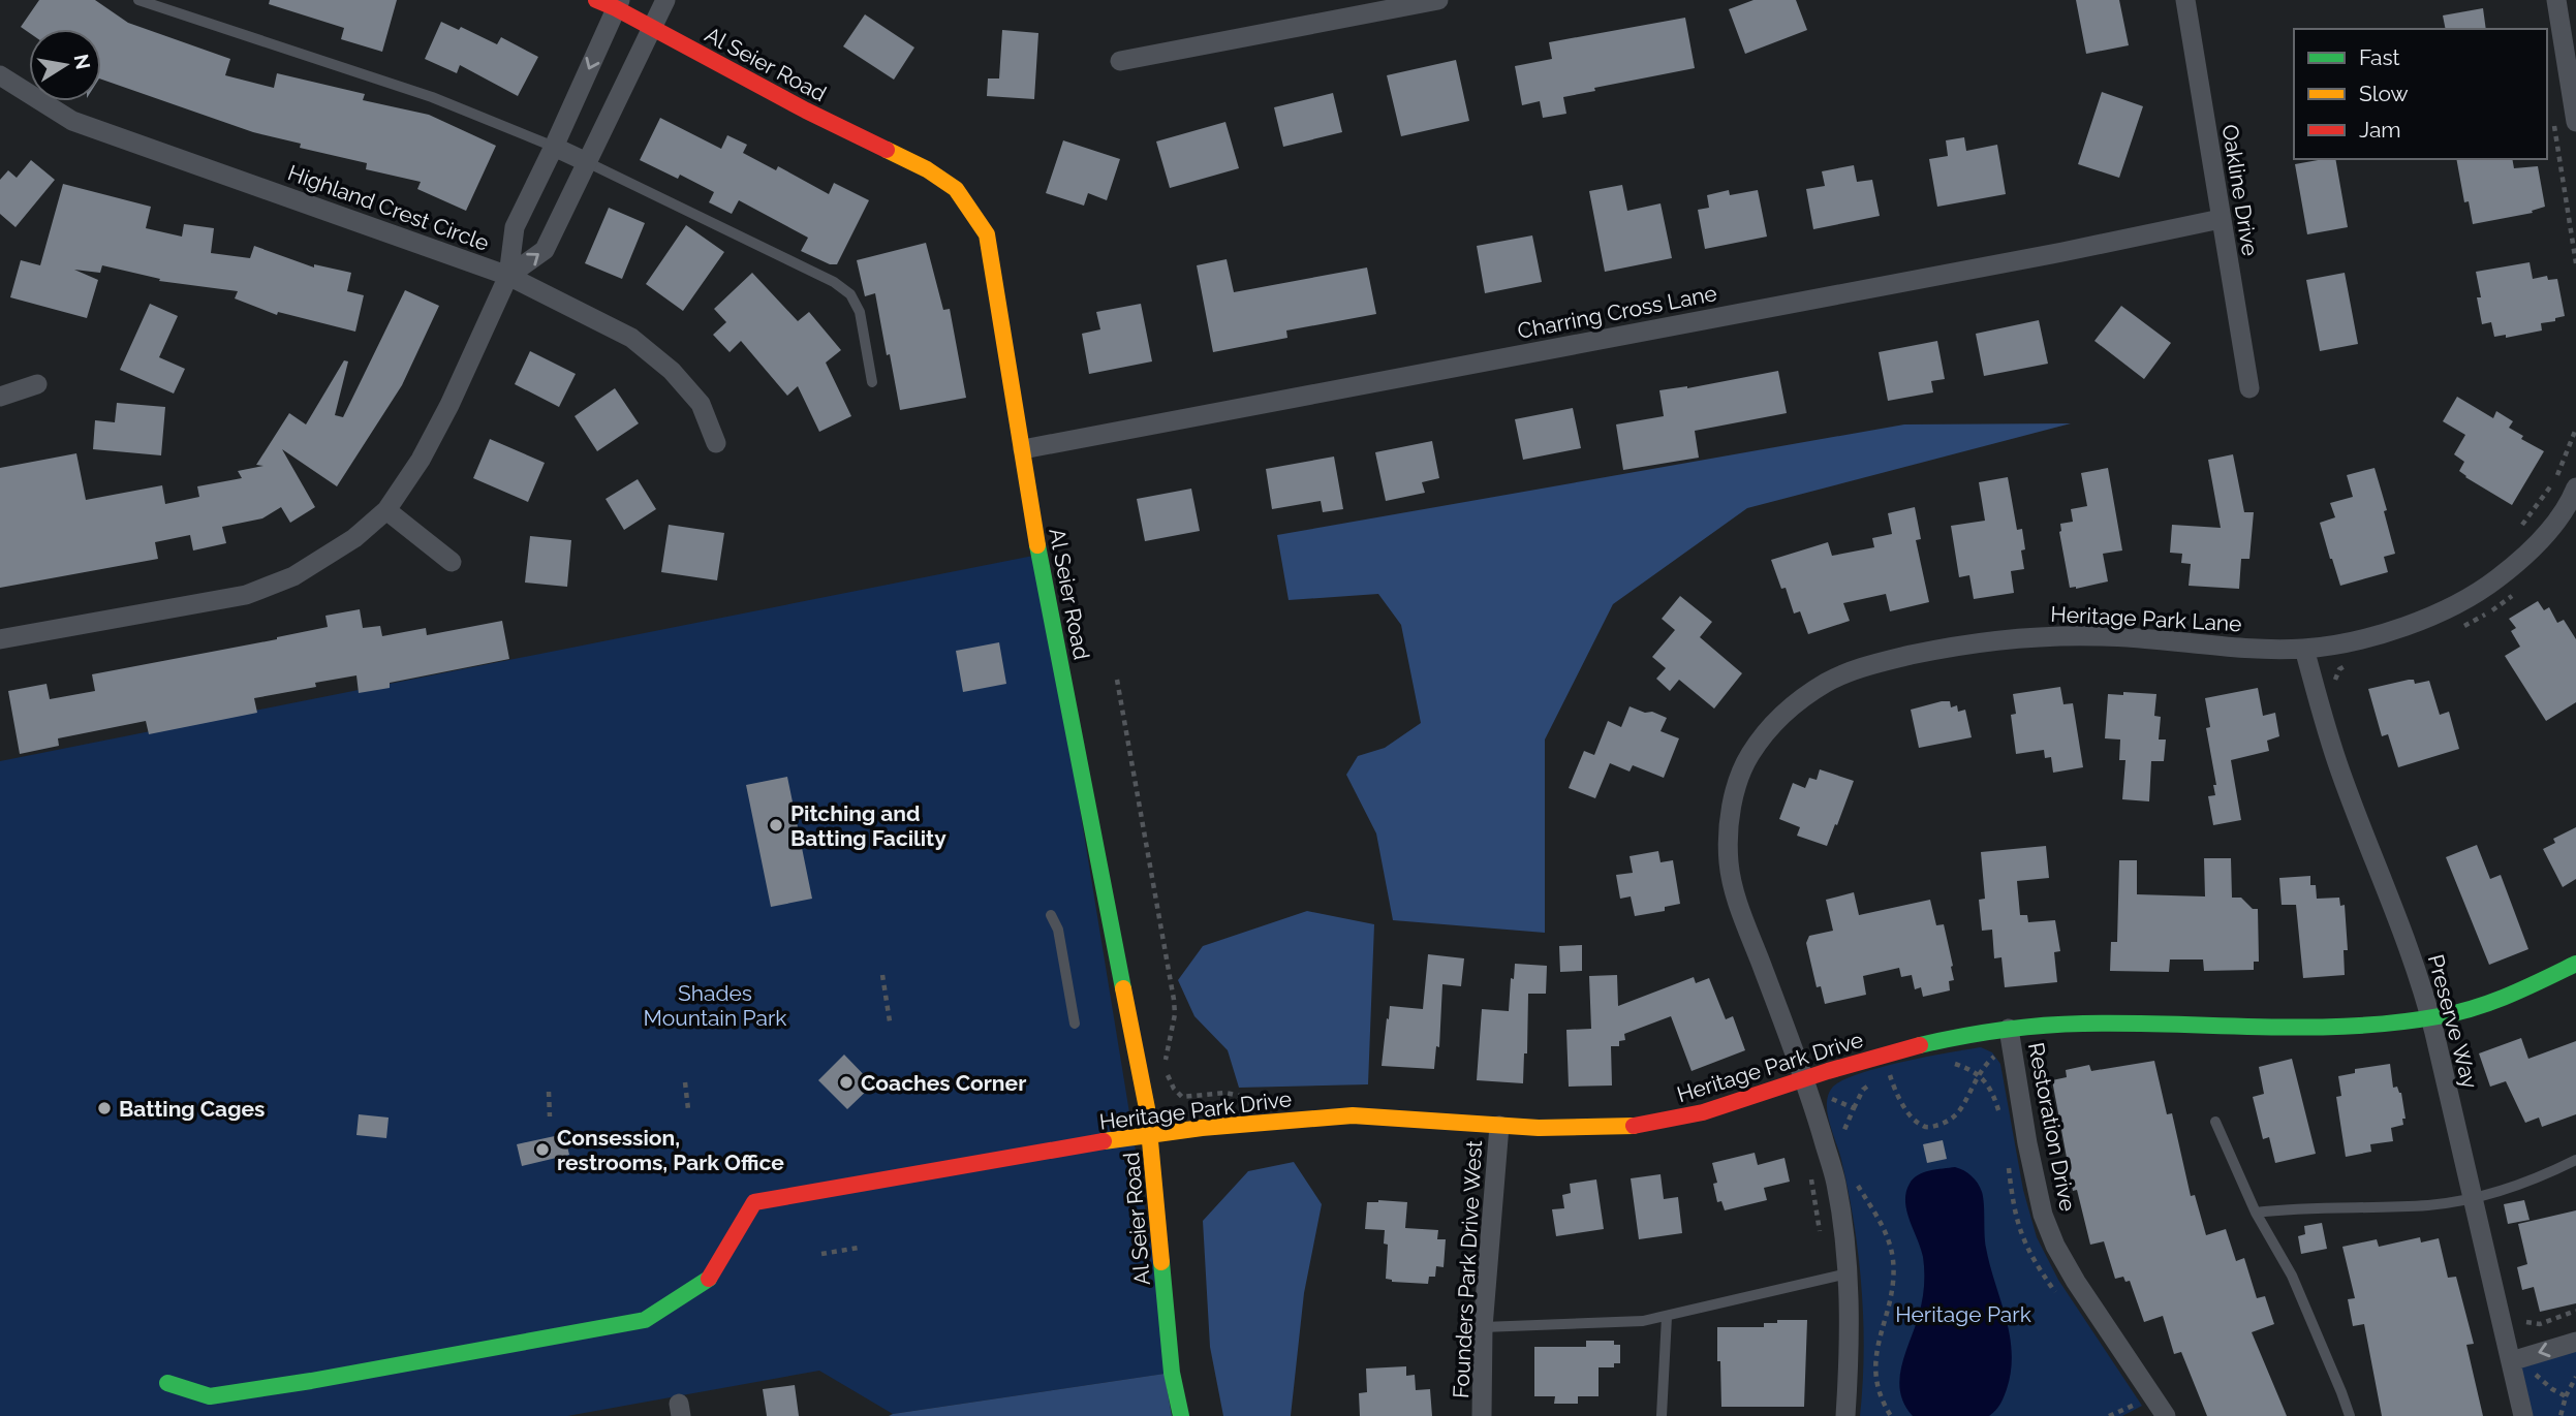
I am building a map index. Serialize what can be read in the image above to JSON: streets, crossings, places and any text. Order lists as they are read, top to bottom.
{
  "streets": {
    "street": [
      "Al Seier Road",
      "Oakline Drive",
      "Highland Crest Circle",
      "Charring Cross Lane",
      "Heritage Park Lane",
      "Preserve Way",
      "Heritage Park Drive",
      "Restoration Drive",
      "Founders Park Drive West"
    ]
  },
  "crossings": [
    ["Al Seier Road", "Charring Cross Lane"],
    ["Al Seier Road", "Heritage Park Drive"],
    ["Oakline Drive", "Charring Cross Lane"],
    ["Heritage Park Lane", "Preserve Way"],
    ["Heritage Park Lane", "Heritage Park Drive"],
    ["Preserve Way", "Heritage Park Drive"],
    ["Heritage Park Drive", "Restoration Drive"],
    ["Heritage Park Drive", "Founders Park Drive West"]
  ],
  "parks": ["Shades Mountain Park", "Heritage Park"],
  "places": [
    "Pitching and Batting Facility",
    "Coaches Corner",
    "Batting Cages",
    "Consession, restrooms, Park Office"
  ],
  "legend": ["Fast", "Slow", "Jam"],
  "north": "right"
}
